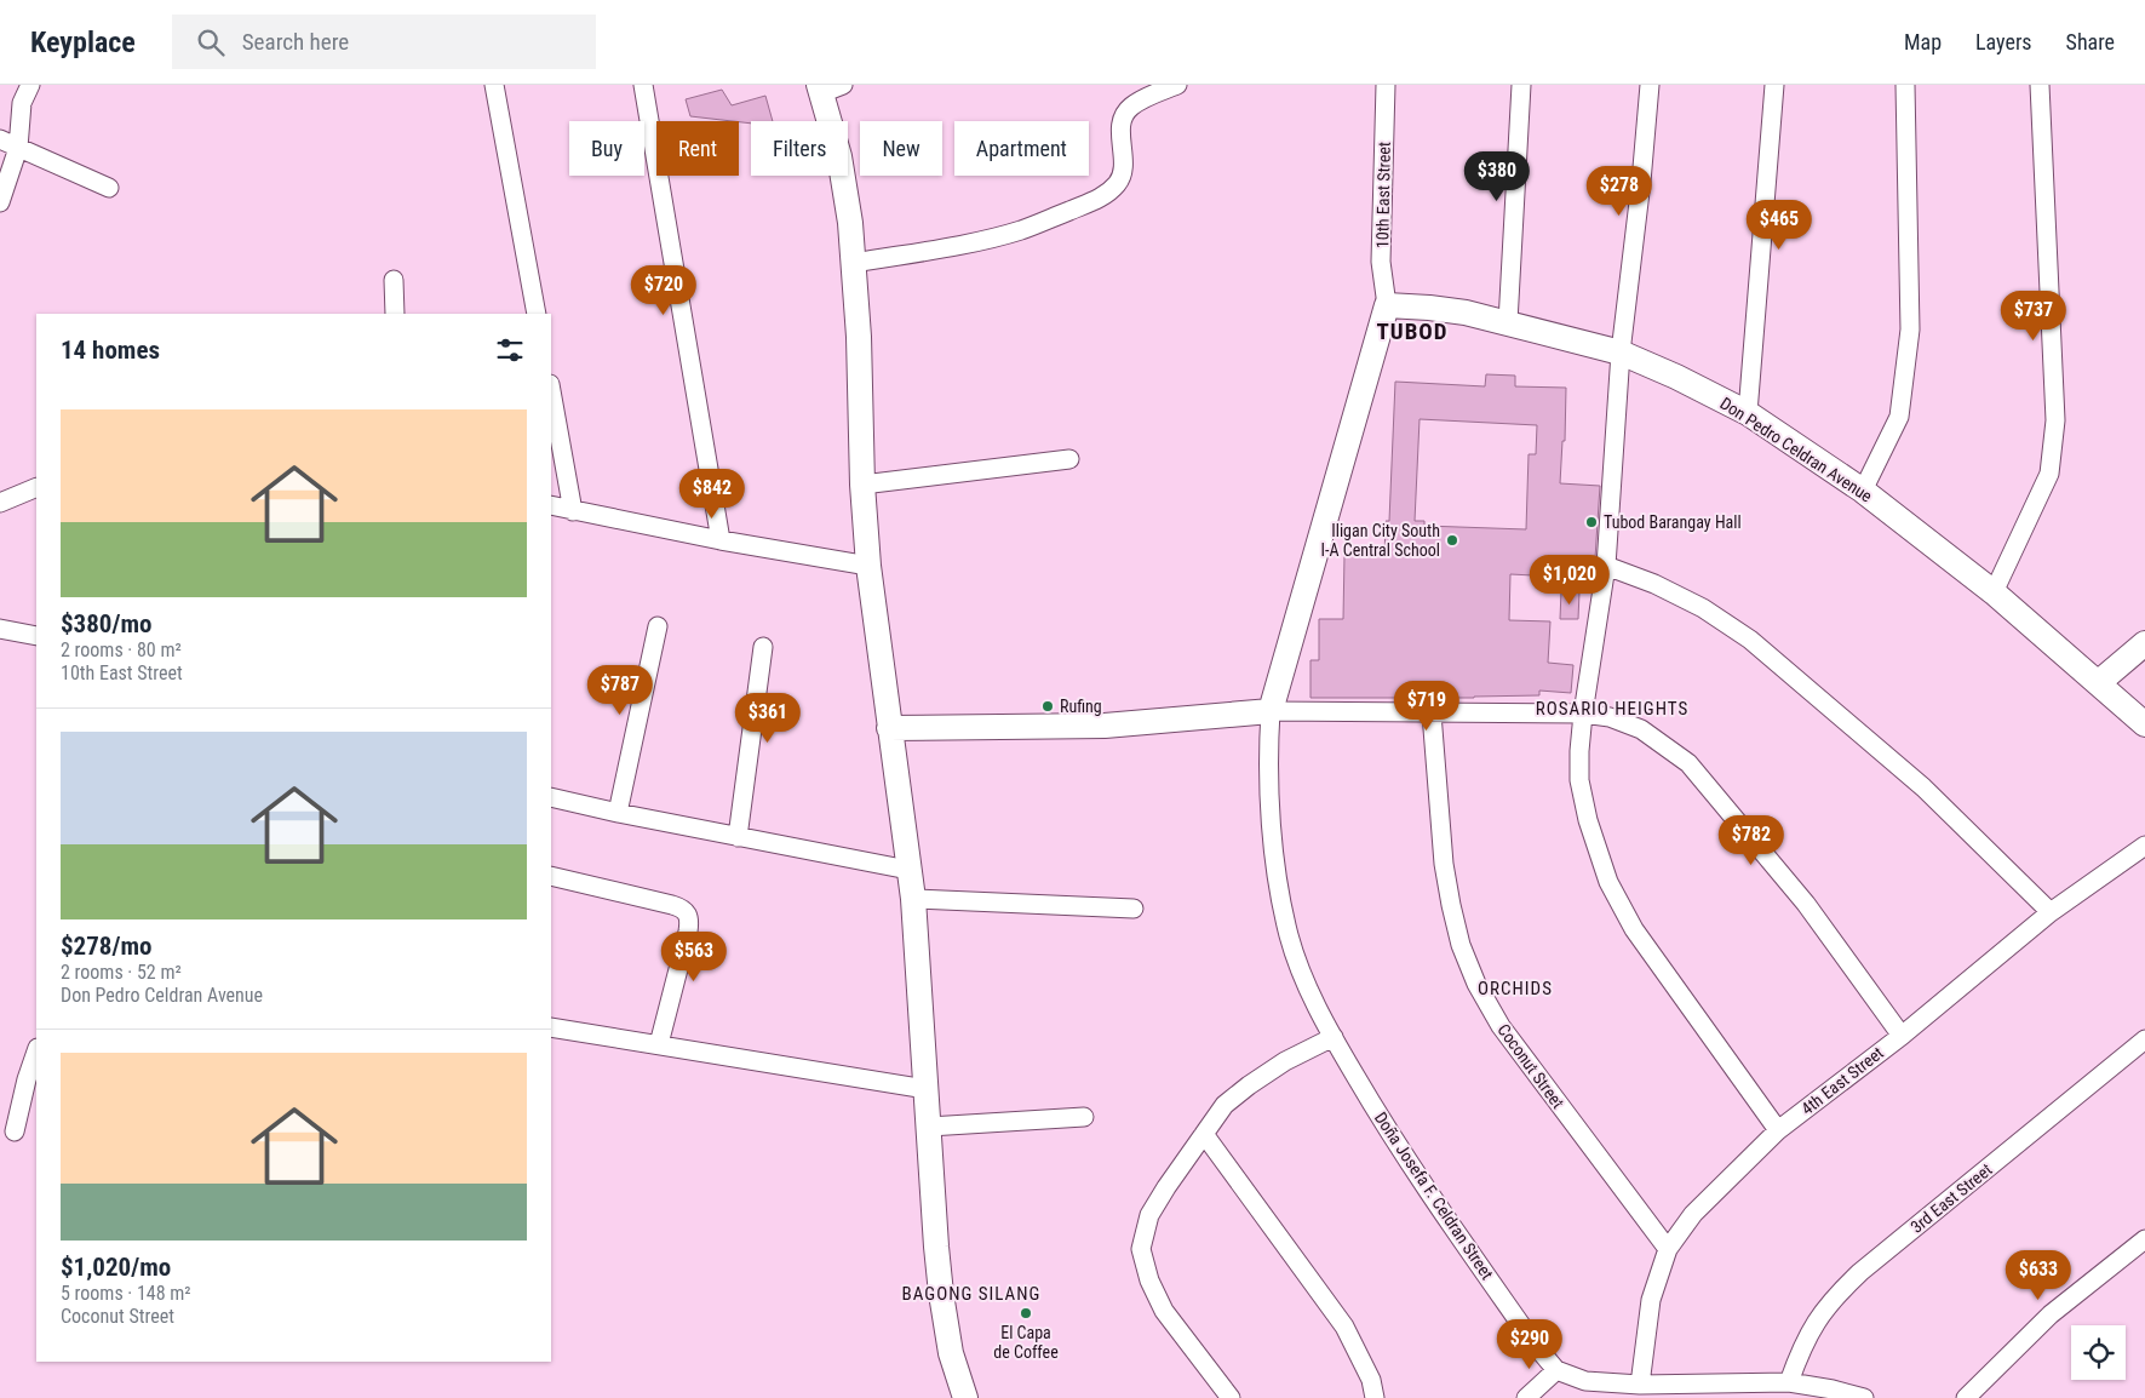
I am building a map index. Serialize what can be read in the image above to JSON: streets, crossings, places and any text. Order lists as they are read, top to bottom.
{
  "streets": {
    "street": [
      "10th East Street",
      "Don Pedro Celdran Avenue",
      "Coconut Street",
      "4th East Street",
      "Doña Josefa F. Celdran Street",
      "3rd East Street"
    ]
  },
  "crossings": [
    ["10th East Street", "Don Pedro Celdran Avenue"],
    ["Coconut Street", "4th East Street"],
    ["4th East Street", "Doña Josefa F. Celdran Street"],
    ["Doña Josefa F. Celdran Street", "3rd East Street"]
  ],
  "districts": [
    "TUBOD",
    "ROSARIO HEIGHTS",
    "ORCHIDS",
    "BAGONG SILANG"
  ],
  "places": [
    "Tubod Barangay Hall",
    "Iligan City South I-A Central School",
    "Rufing",
    "El Capa de Coffee"
  ],
  "page": {
    "header": "Keyplace",
    "search": "Search here",
    "nav": ["Map", "Layers", "Share"],
    "chip": [
      "Buy",
      "Rent",
      "Filters",
      "New",
      "Apartment"
    ],
    "price": [
      "$380",
      "$278",
      "$465",
      "$720",
      "$737",
      "$842",
      "$1,020",
      "$787",
      "$719",
      "$361",
      "$782",
      "$563",
      "$633",
      "$290"
    ],
    "heading": "14 homes",
    "list": [
      {
        "name": "$380/mo",
        "note": "2 rooms · 80 m² · 10th East Street"
      },
      {
        "name": "$278/mo",
        "note": "2 rooms · 52 m² · Don Pedro Celdran Avenue"
      },
      {
        "name": "$1,020/mo",
        "note": "5 rooms · 148 m² · Coconut Street"
      }
    ]
  }
}
